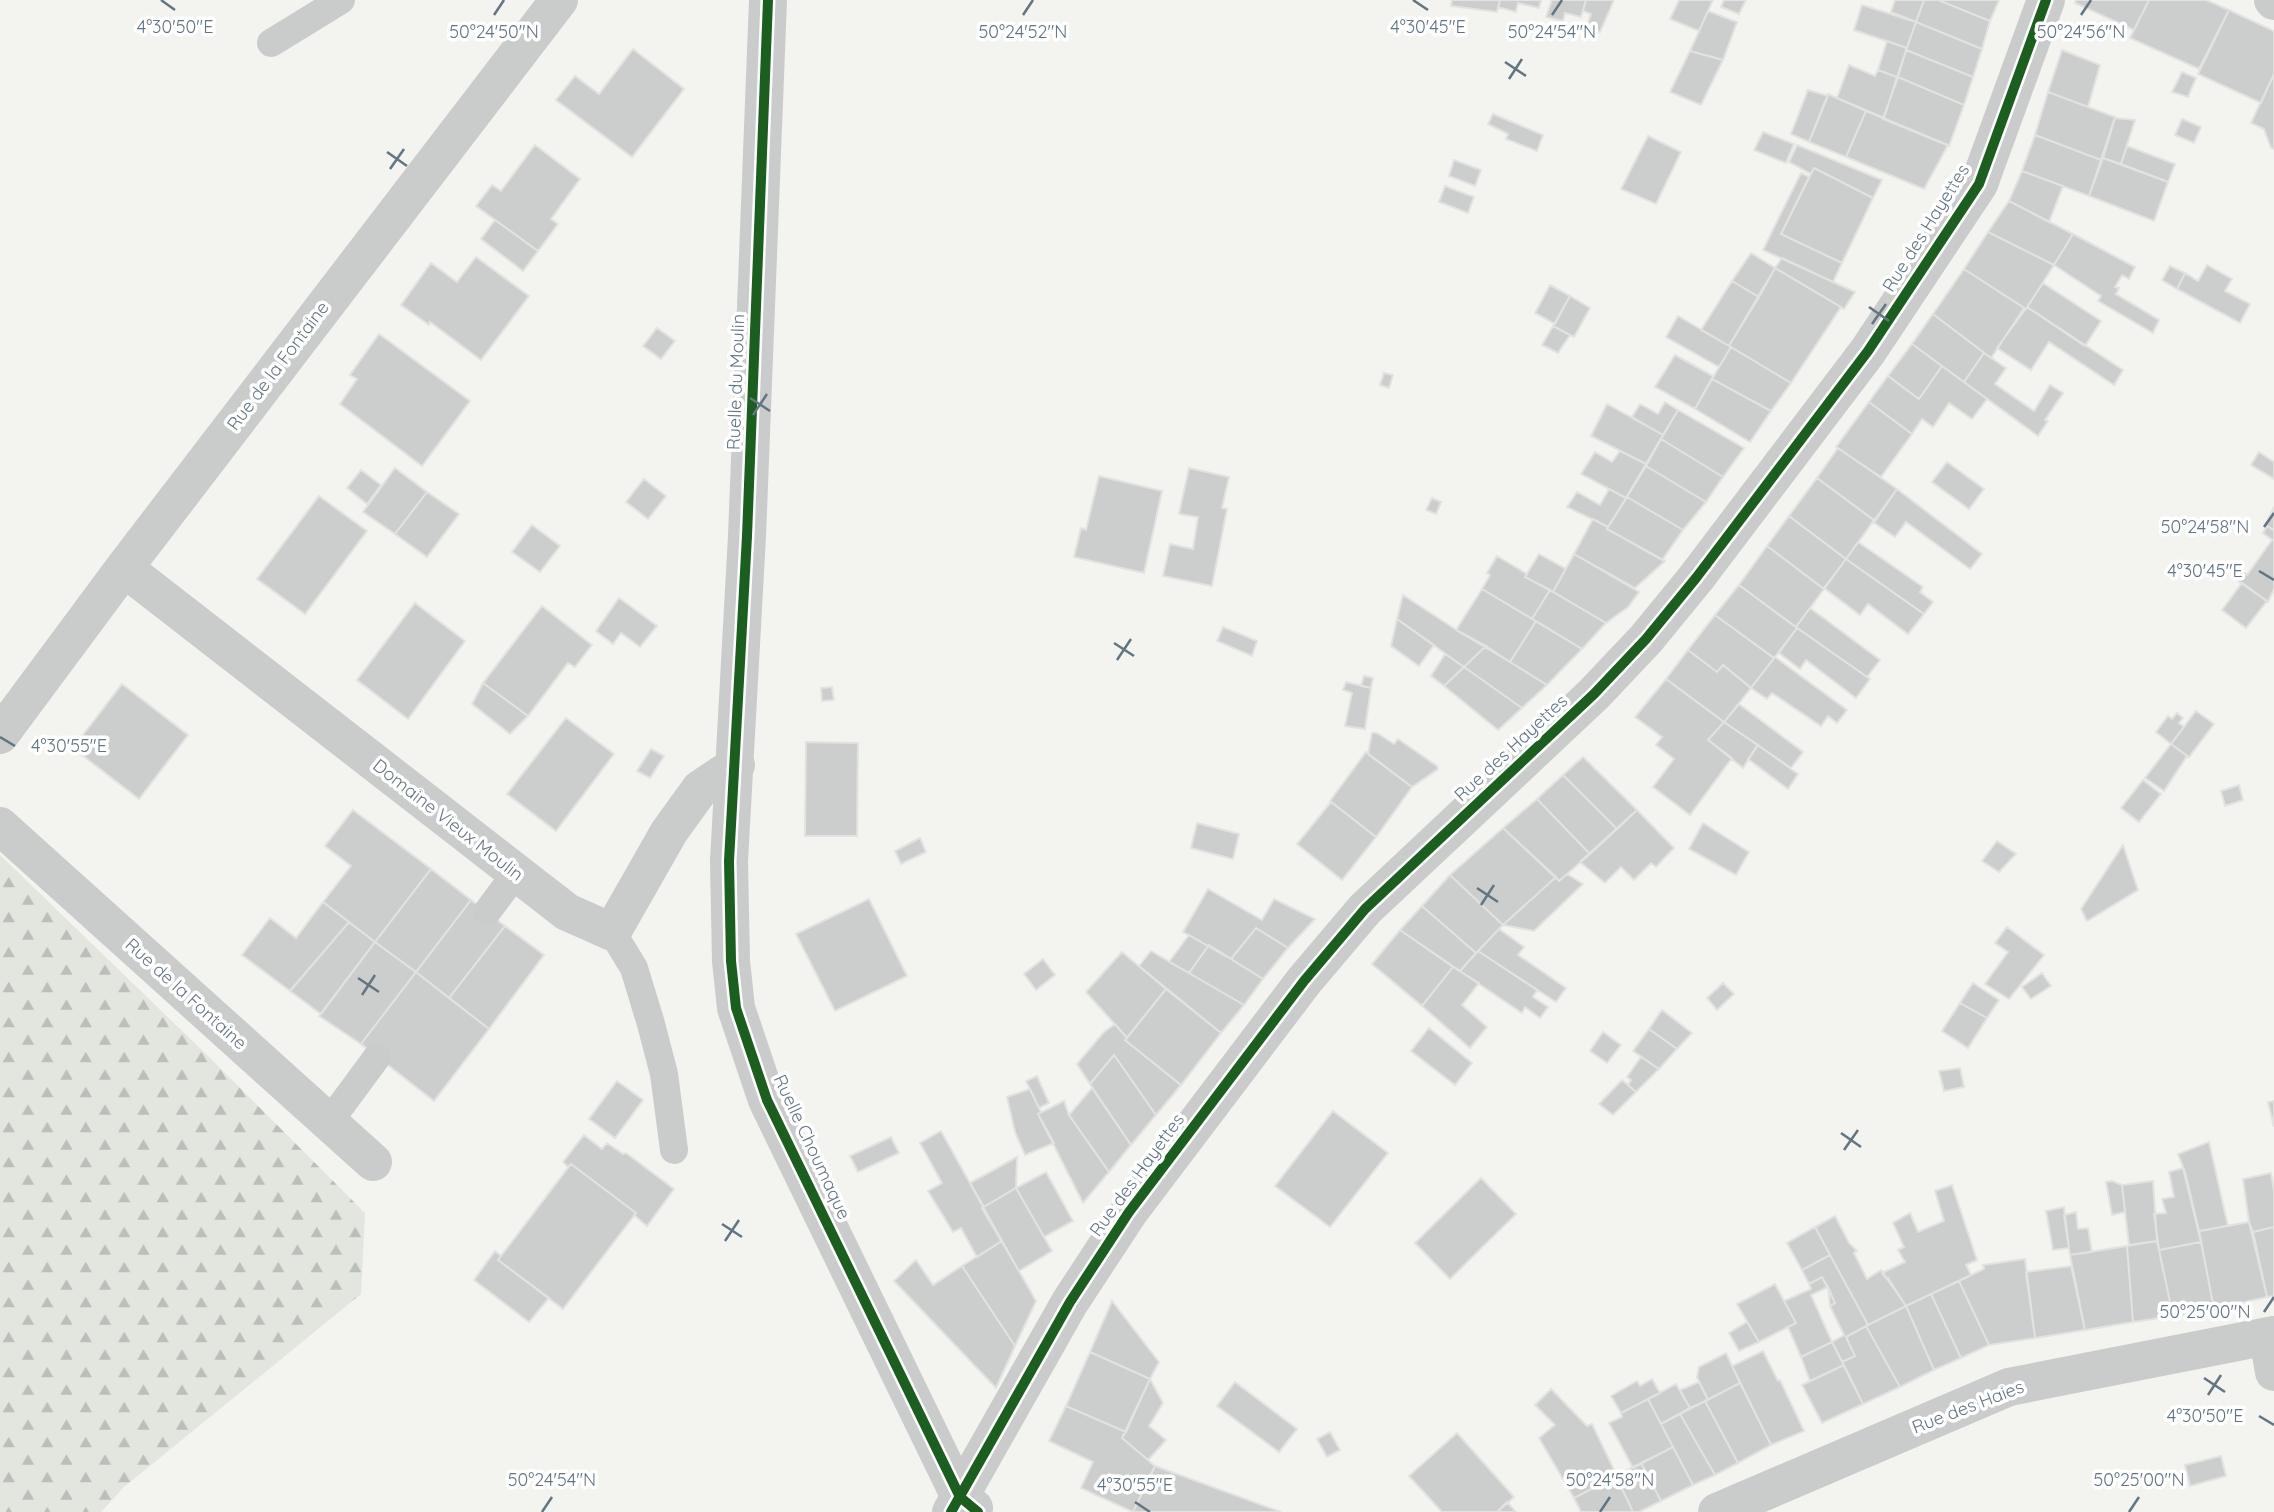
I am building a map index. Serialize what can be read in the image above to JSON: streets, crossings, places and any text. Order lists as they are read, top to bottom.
{
  "streets": {
    "street": [
      "Rue des Hayettes",
      "Rue de la Fontaine",
      "Ruelle du Moulin",
      "Domaine Vieux Moulin",
      "Ruelle Choumaque",
      "Rue des Haies"
    ]
  },
  "crossings": [
    ["Rue des Hayettes", "Ruelle Choumaque"],
    ["Rue de la Fontaine", "Domaine Vieux Moulin"],
    ["Ruelle du Moulin", "Ruelle Choumaque"]
  ],
  "coordinates": [
    "4°30'50\"E",
    "4°30'45\"E",
    "50°24'50\"N",
    "50°24'52\"N",
    "50°24'54\"N",
    "50°24'56\"N",
    "50°24'58\"N",
    "4°30'55\"E",
    "50°25'00\"N"
  ]
}
